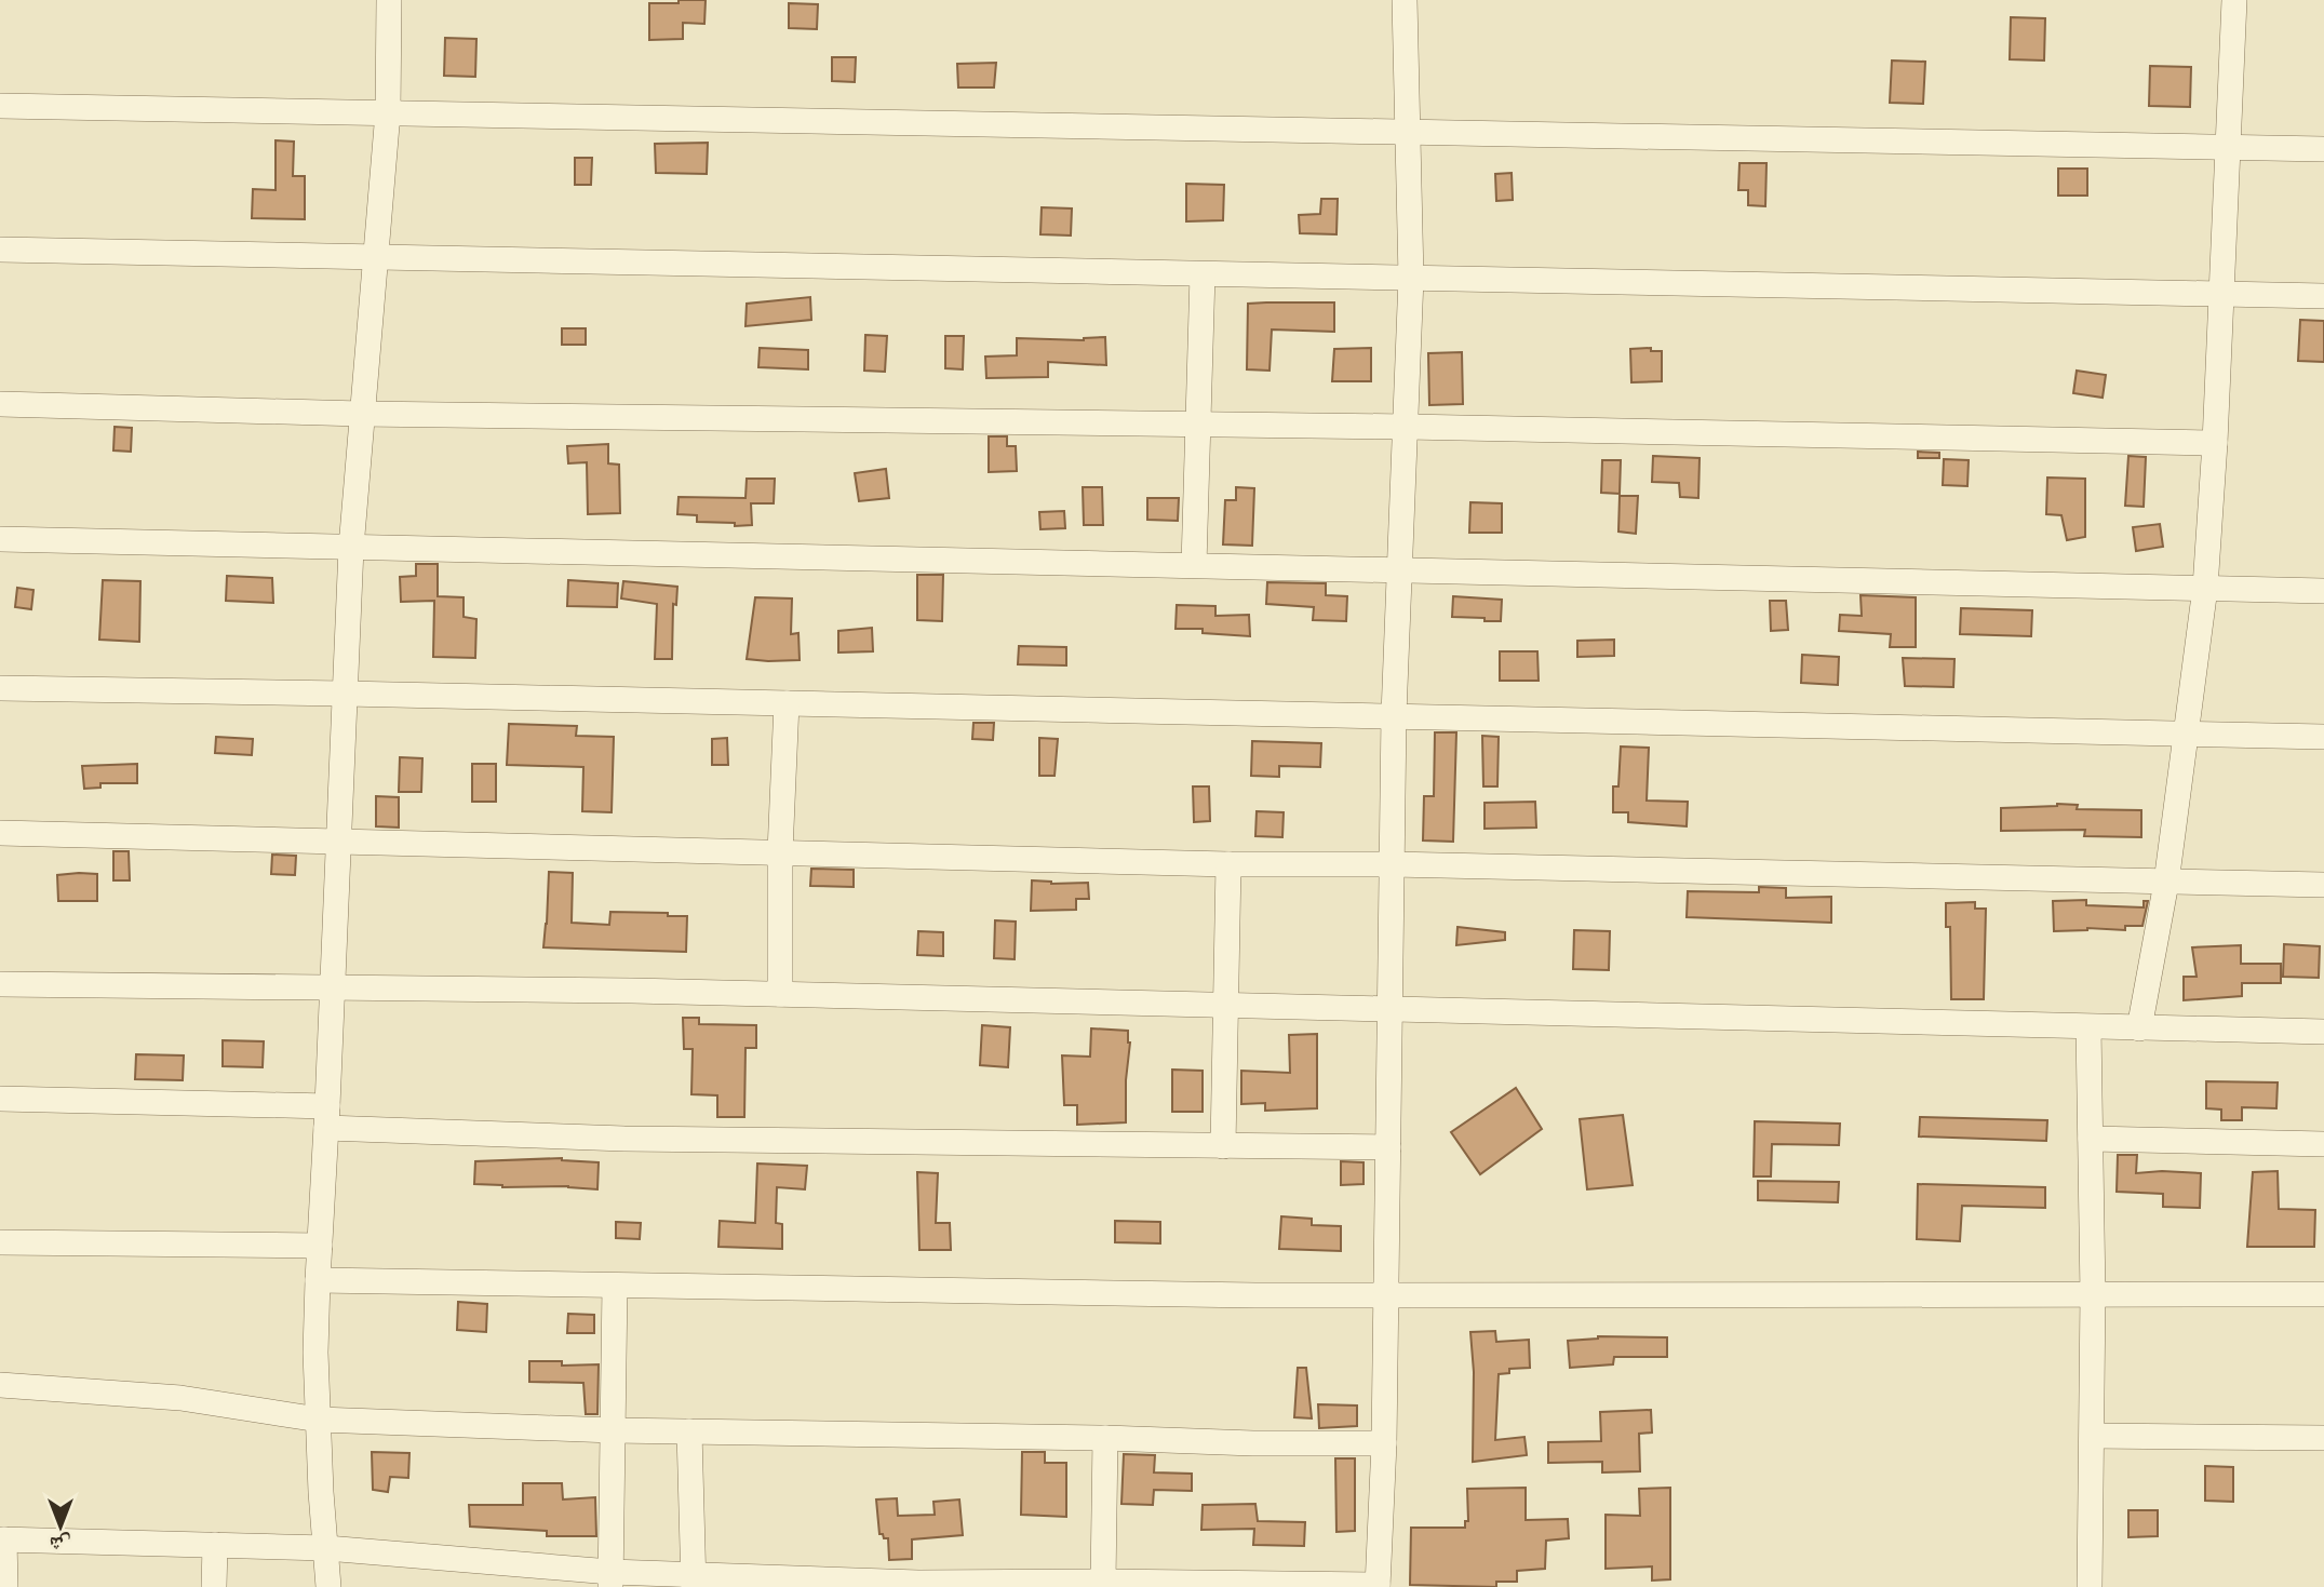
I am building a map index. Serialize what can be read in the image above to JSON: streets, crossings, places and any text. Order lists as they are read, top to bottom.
{
  "north": "bottom"
}
